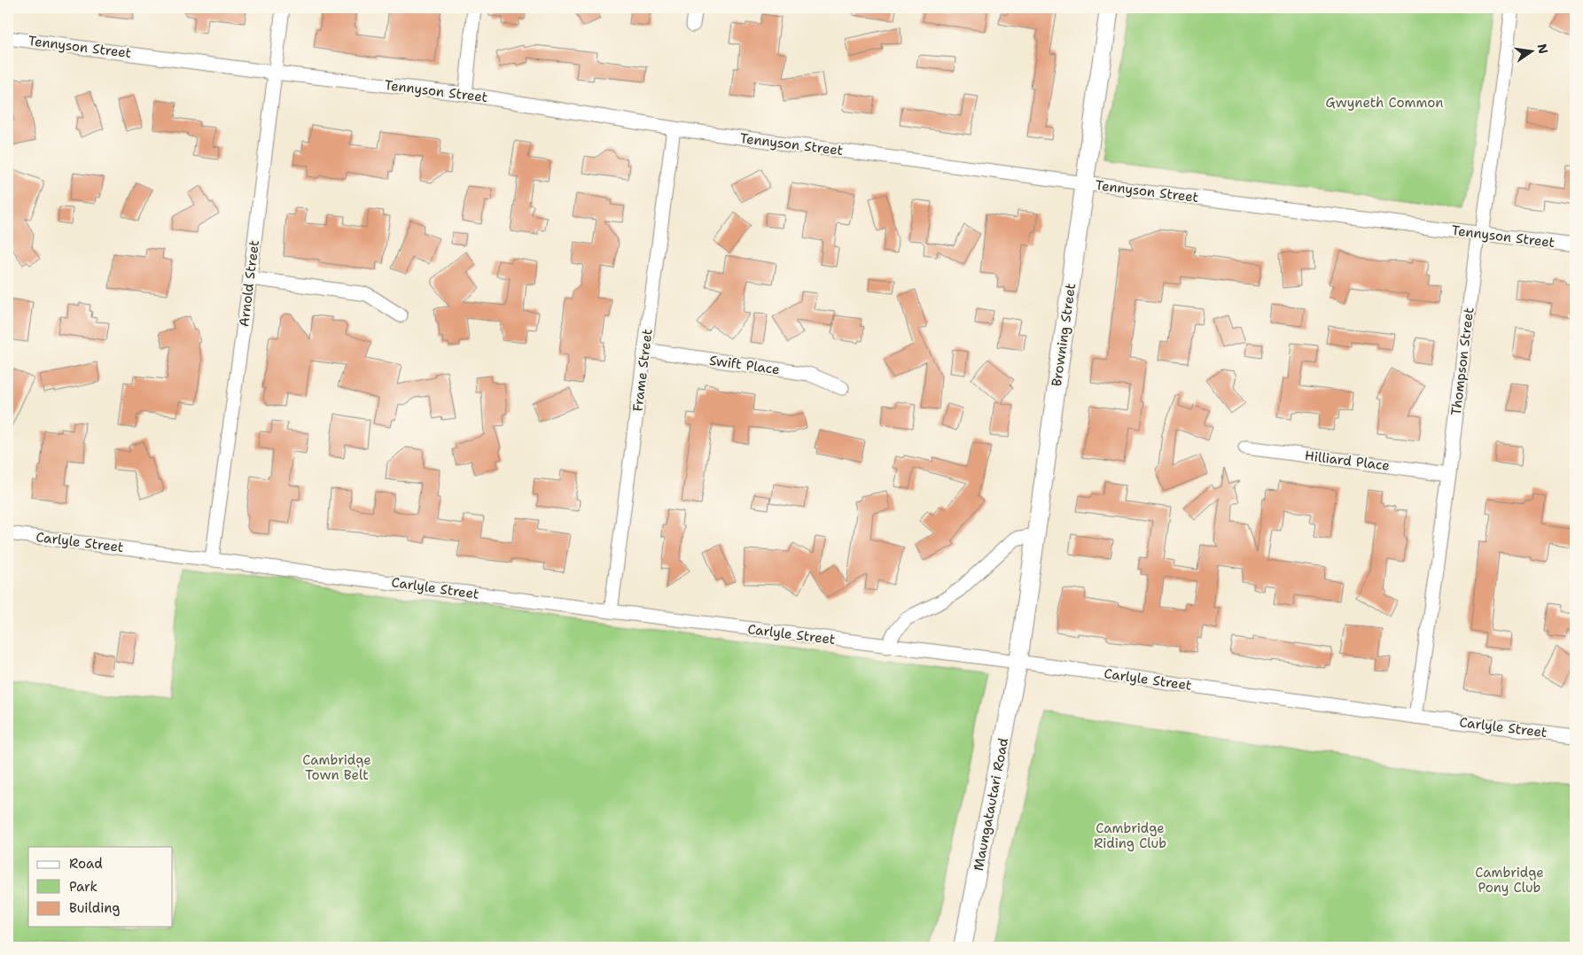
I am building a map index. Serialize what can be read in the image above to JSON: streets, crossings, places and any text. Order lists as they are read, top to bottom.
{
  "streets": {
    "street": [
      "Tennyson Street",
      "Arnold Street",
      "Browning Street",
      "Thompson Street",
      "Swift Place",
      "Frame Street",
      "Hilliard Place",
      "Carlyle Street",
      "Maungatautari Road"
    ]
  },
  "crossings": [
    ["Tennyson Street", "Arnold Street"],
    ["Tennyson Street", "Browning Street"],
    ["Tennyson Street", "Thompson Street"],
    ["Tennyson Street", "Frame Street"],
    ["Arnold Street", "Carlyle Street"],
    ["Browning Street", "Carlyle Street"],
    ["Browning Street", "Maungatautari Road"],
    ["Thompson Street", "Hilliard Place"],
    ["Thompson Street", "Carlyle Street"],
    ["Swift Place", "Frame Street"],
    ["Frame Street", "Carlyle Street"],
    ["Carlyle Street", "Maungatautari Road"]
  ],
  "parks": [
    "Gwyneth Common",
    "Cambridge Town Belt",
    "Cambridge Riding Club",
    "Cambridge Pony Club"
  ],
  "legend": ["Road", "Park", "Building"],
  "north": "right"
}
